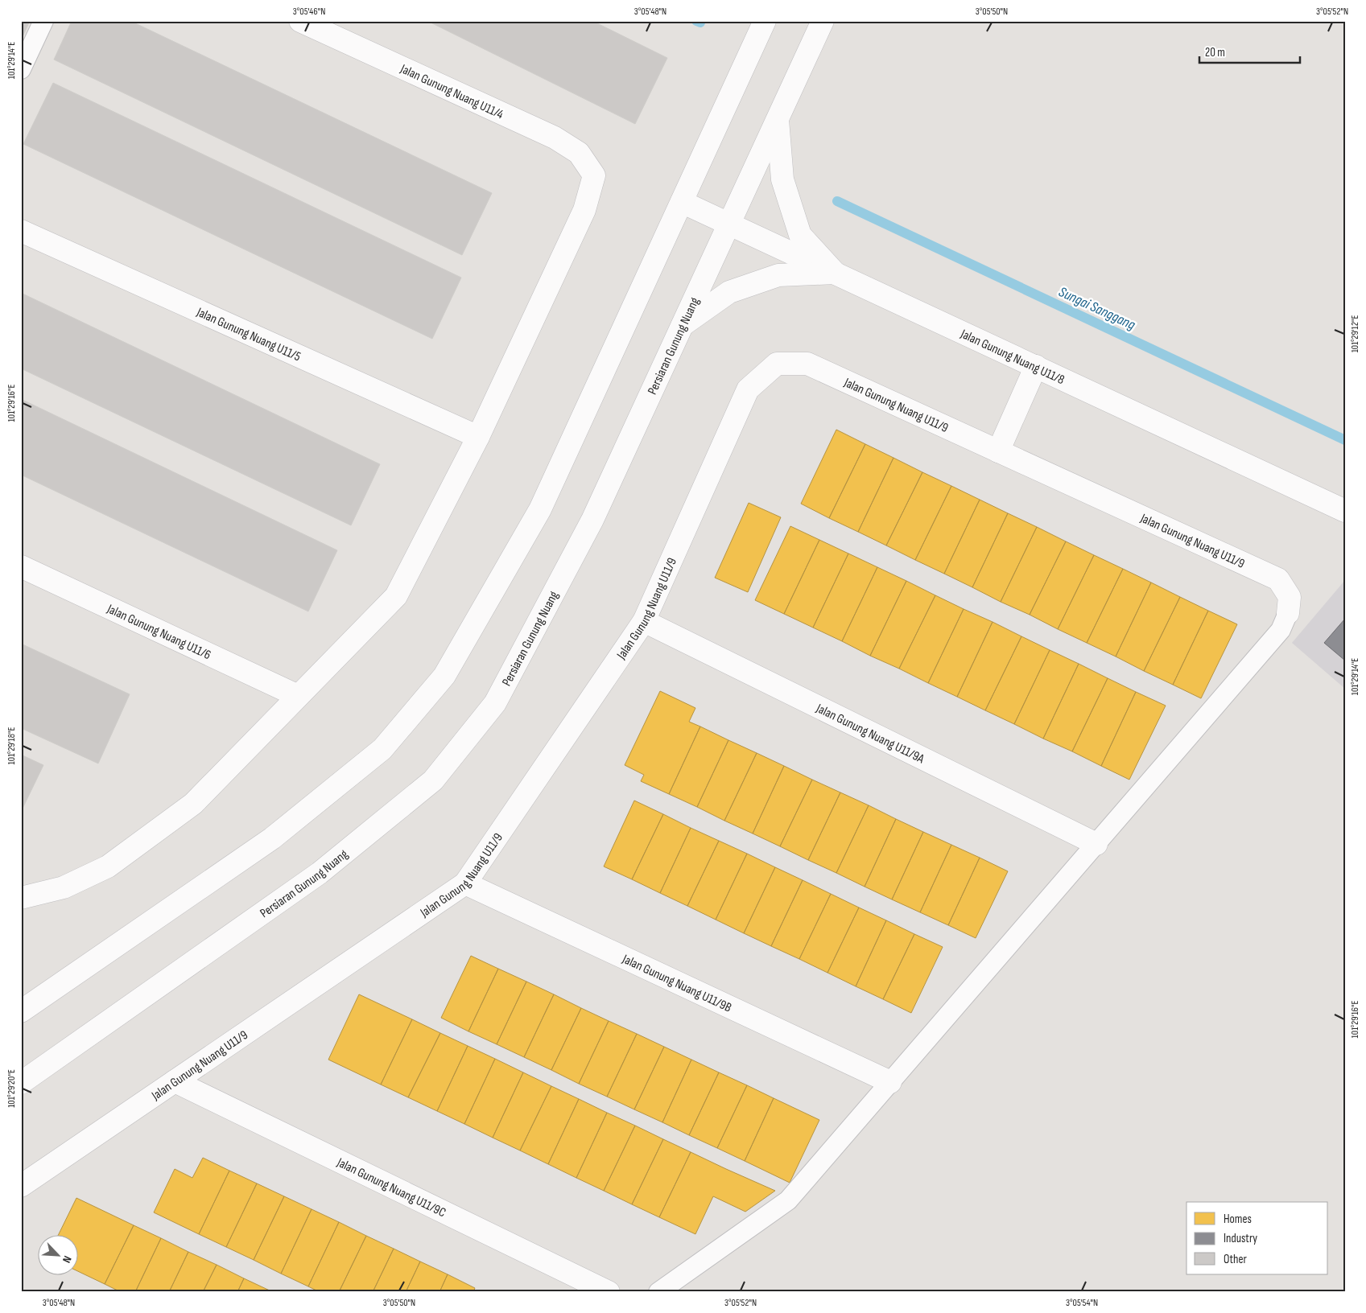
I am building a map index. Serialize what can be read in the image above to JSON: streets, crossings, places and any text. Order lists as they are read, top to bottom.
{
  "streets": {
    "street": [
      "Jalan Gunung Nuang U11/4",
      "Jalan Gunung Nuang U11/5",
      "Persiaran Gunung Nuang",
      "Jalan Gunung Nuang U11/8",
      "Jalan Gunung Nuang U11/9",
      "Jalan Gunung Nuang U11/6",
      "Jalan Gunung Nuang U11/9A",
      "Jalan Gunung Nuang U11/9B",
      "Jalan Gunung Nuang U11/9C"
    ]
  },
  "crossings": [
    ["Jalan Gunung Nuang U11/4", "Jalan Gunung Nuang U11/5"],
    ["Persiaran Gunung Nuang", "Jalan Gunung Nuang U11/8"],
    ["Jalan Gunung Nuang U11/9", "Jalan Gunung Nuang U11/9A"],
    ["Jalan Gunung Nuang U11/9", "Jalan Gunung Nuang U11/9B"],
    ["Jalan Gunung Nuang U11/9", "Jalan Gunung Nuang U11/9C"]
  ],
  "water": ["Sungai Sanggang"],
  "legend": ["Homes", "Industry", "Other"],
  "scale_bar": "20 m",
  "north": "bottom right",
  "coordinates": [
    "3°05'46\"N",
    "3°05'48\"N",
    "3°05'50\"N",
    "3°05'52\"N",
    "101°29'14\"E",
    "101°29'12\"E",
    "101°29'16\"E",
    "101°29'18\"E",
    "101°29'20\"E",
    "3°05'54\"N"
  ]
}
